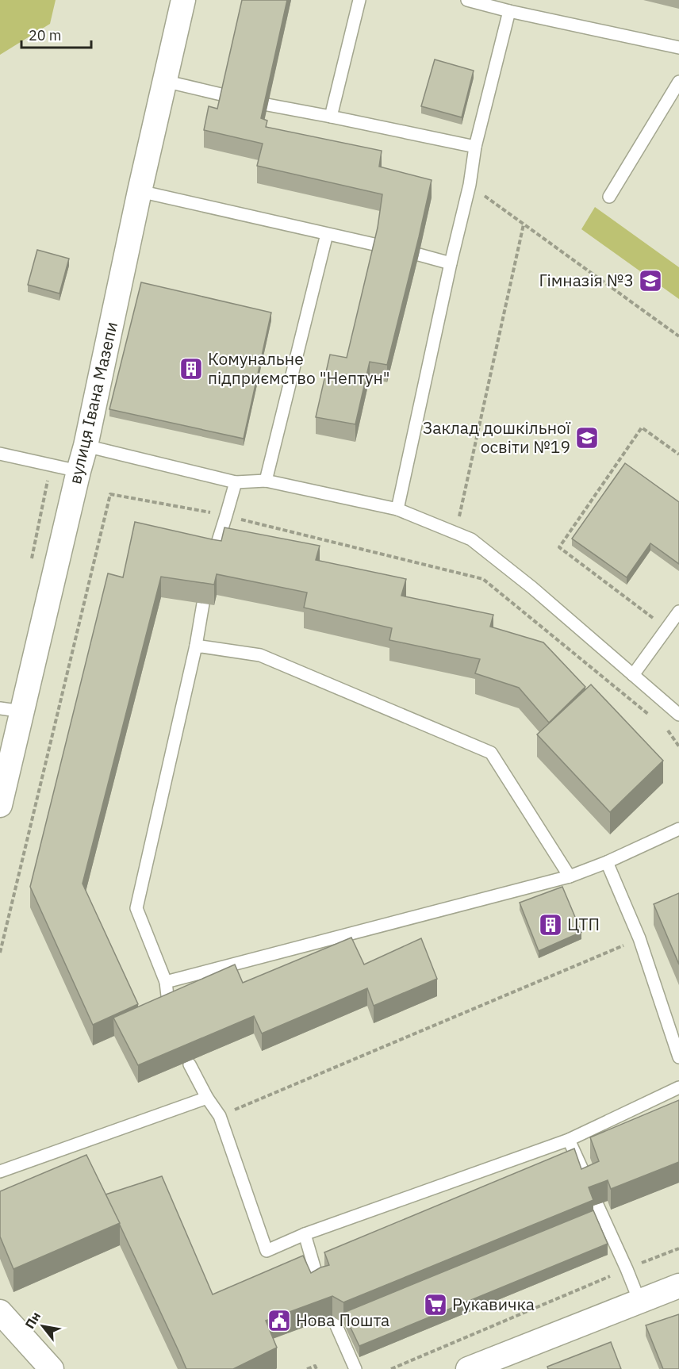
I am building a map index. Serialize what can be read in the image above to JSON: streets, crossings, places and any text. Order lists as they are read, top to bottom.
{
  "streets": {
    "street": ["вулиця Івана Мазепи"]
  },
  "places": {
    "school or university": ["Гімназія №3", "Заклад дошкільної освіти №19"],
    "building": ["Комунальне підприємство \"Нептун\"", "ЦТП"],
    "supermarket": ["Рукавичка"],
    "public building": ["Нова Пошта"]
  },
  "scale_bar": "20 m",
  "north": "top left"
}
